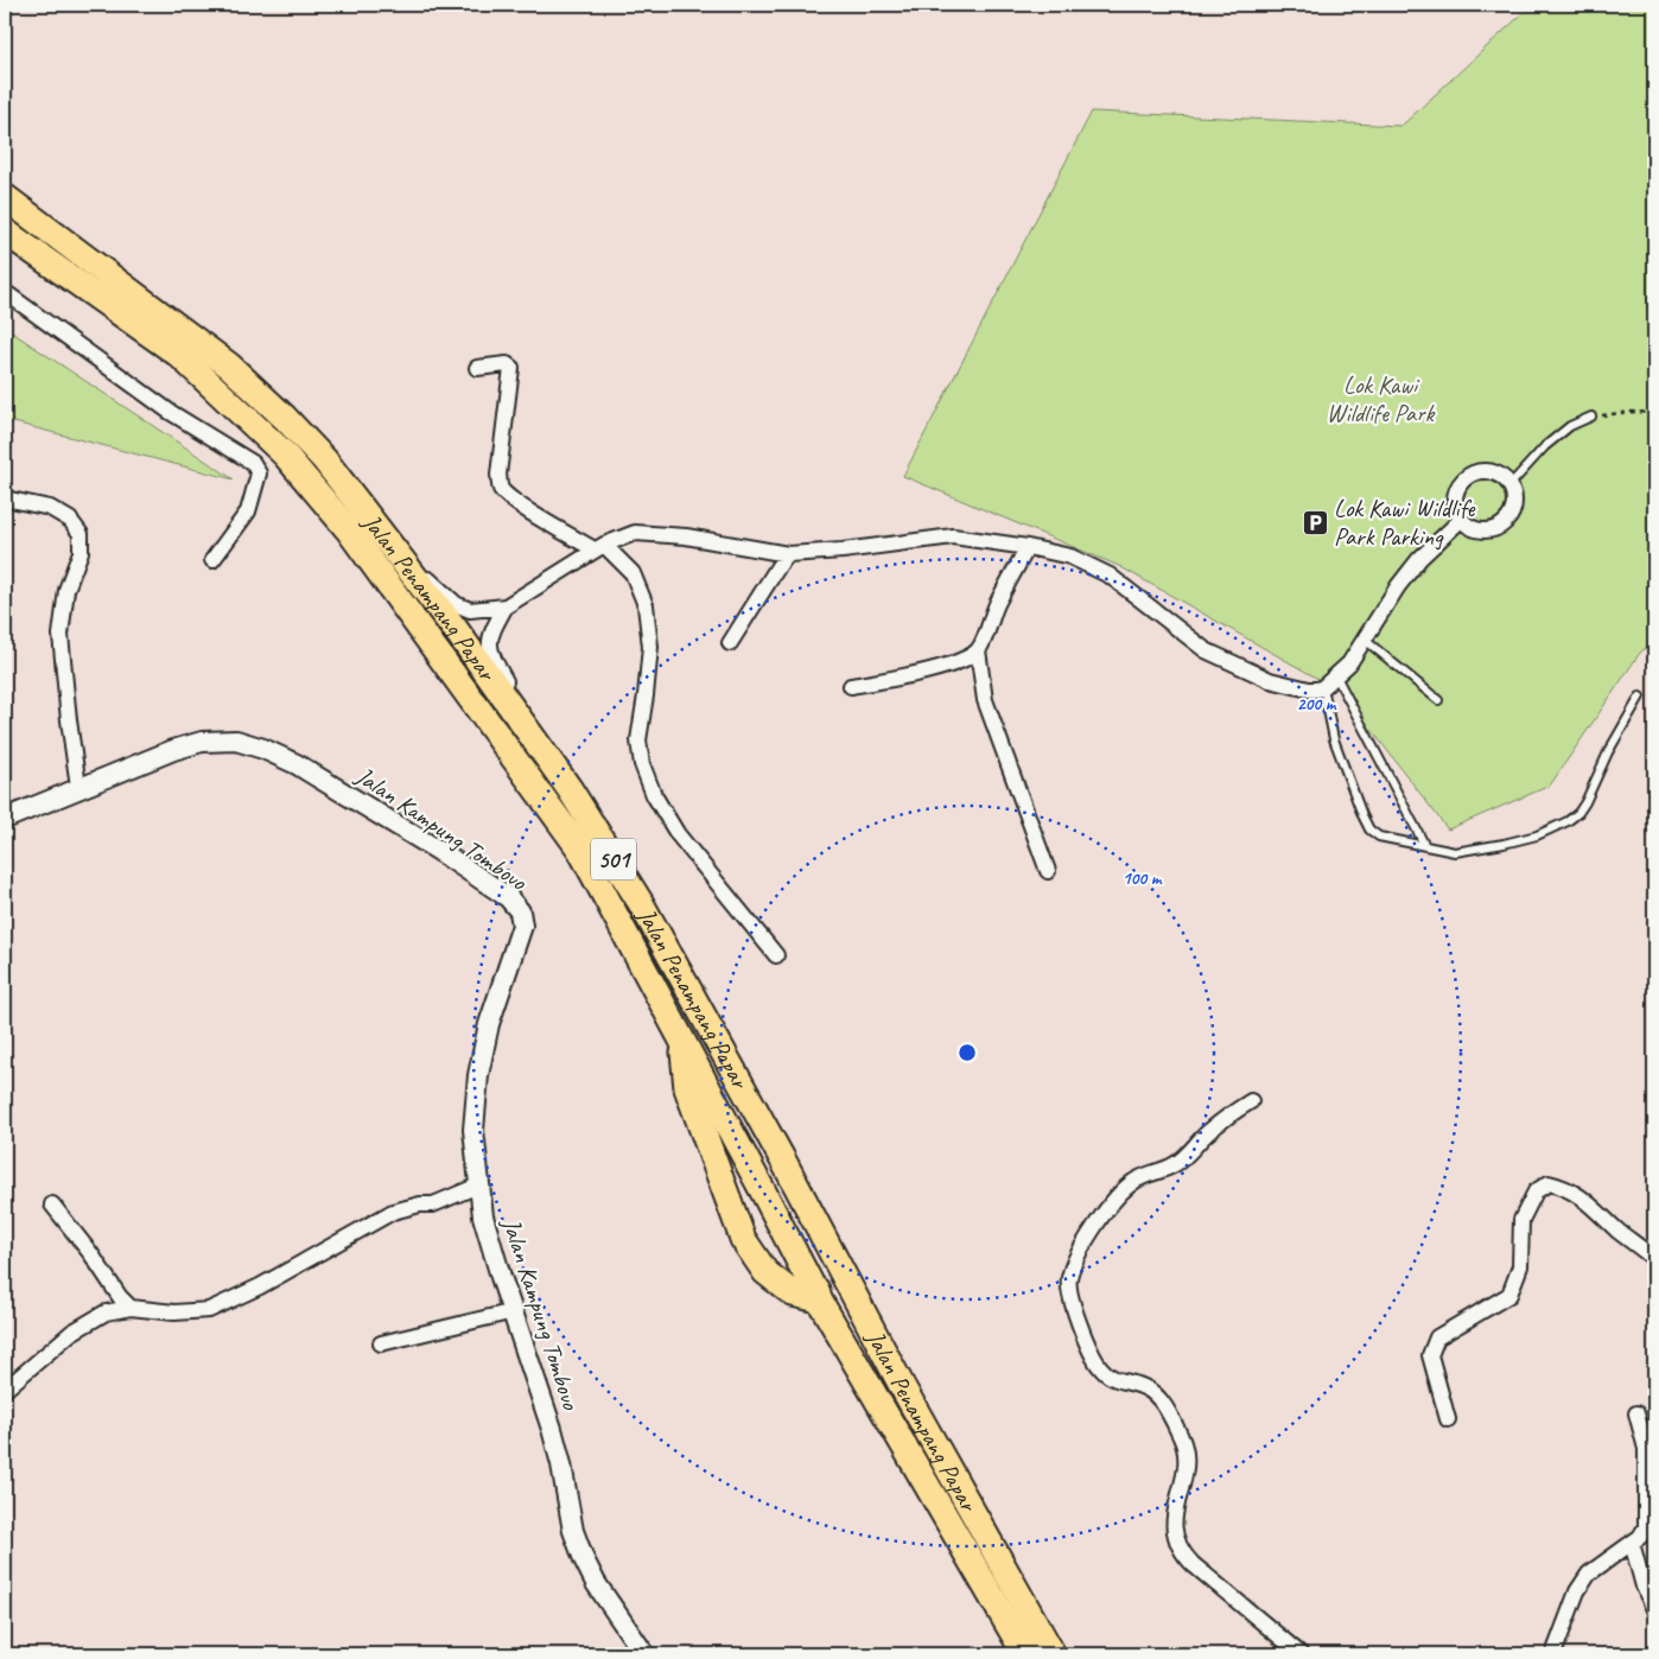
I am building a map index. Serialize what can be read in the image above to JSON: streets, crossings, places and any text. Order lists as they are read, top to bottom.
{
  "streets": {
    "main road": ["Jalan Penampang Papar", "501"],
    "street": ["Jalan Kampung Tombovo"]
  },
  "parks": ["Lok Kawi Wildlife Park"],
  "places": {
    "parking": ["Lok Kawi Wildlife Park Parking"]
  },
  "rings": ["200 m", "100 m"]
}
